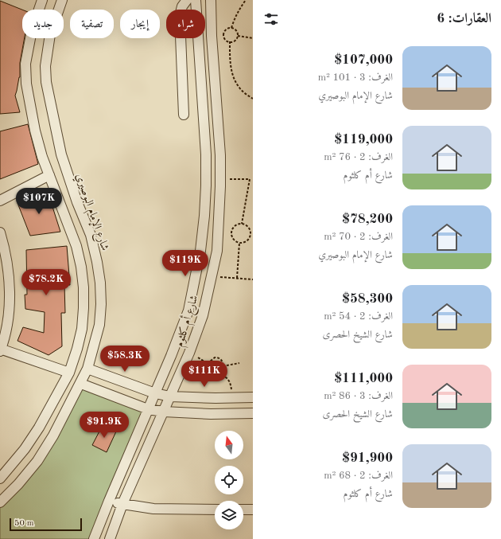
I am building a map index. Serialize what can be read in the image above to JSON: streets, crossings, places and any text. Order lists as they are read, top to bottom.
{
  "streets": {
    "street": ["شارع الإمام البوصيري", "شارع أم كلثوم"]
  },
  "scale_bar": "50 m",
  "north": "top",
  "page": {
    "heading": "العقارات: 6",
    "chip": [
      "شراء",
      "إيجار",
      "تصفية",
      "جديد"
    ],
    "list": [
      {
        "name": "$107,000",
        "note": "الغرف: 3 · 101 m² · شارع الإمام البوصيري"
      },
      {
        "name": "$119,000",
        "note": "الغرف: 2 · 76 m² · شارع أم كلثوم"
      },
      {
        "name": "$78,200",
        "note": "الغرف: 2 · 70 m² · شارع الإمام البوصيري"
      },
      {
        "name": "$58,300",
        "note": "الغرف: 2 · 54 m² · شارع الشيخ الحصرى"
      },
      {
        "name": "$111,000",
        "note": "الغرف: 3 · 86 m² · شارع الشيخ الحصرى"
      },
      {
        "name": "$91,900",
        "note": "الغرف: 2 · 68 m² · شارع أم كلثوم"
      }
    ],
    "price": [
      "$107K",
      "$119K",
      "$78.2K",
      "$58.3K",
      "$111K",
      "$91.9K"
    ],
    "scale": "50 m"
  }
}
